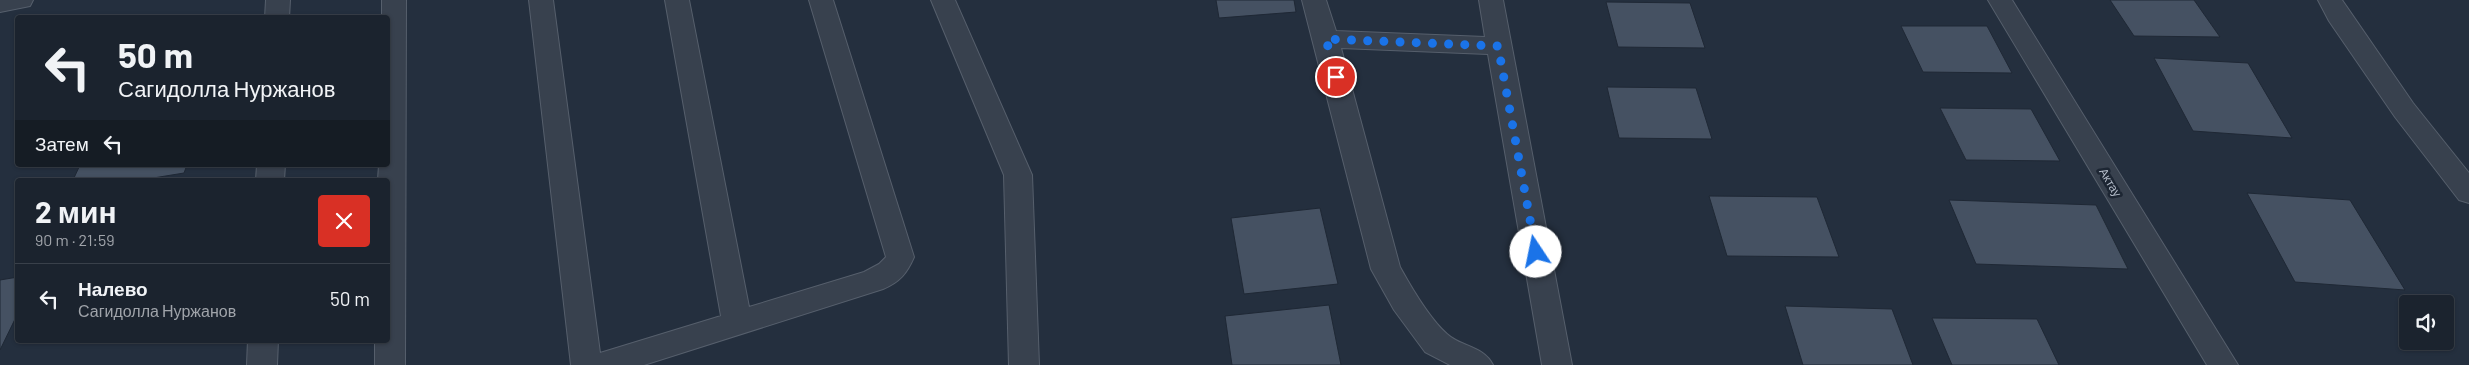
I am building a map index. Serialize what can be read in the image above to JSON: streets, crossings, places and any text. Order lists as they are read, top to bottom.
{
  "streets": {
    "street": ["Актау"]
  },
  "page": {
    "turn": ["50 m", "Сагидолла Нуржанов"],
    "then": "Затем",
    "heading": ["2 мин", "90 m · 21:59"],
    "list": [
      {
        "name": "Налево",
        "note": "Сагидолла Нуржанов",
        "value": "50 m"
      }
    ]
  }
}
